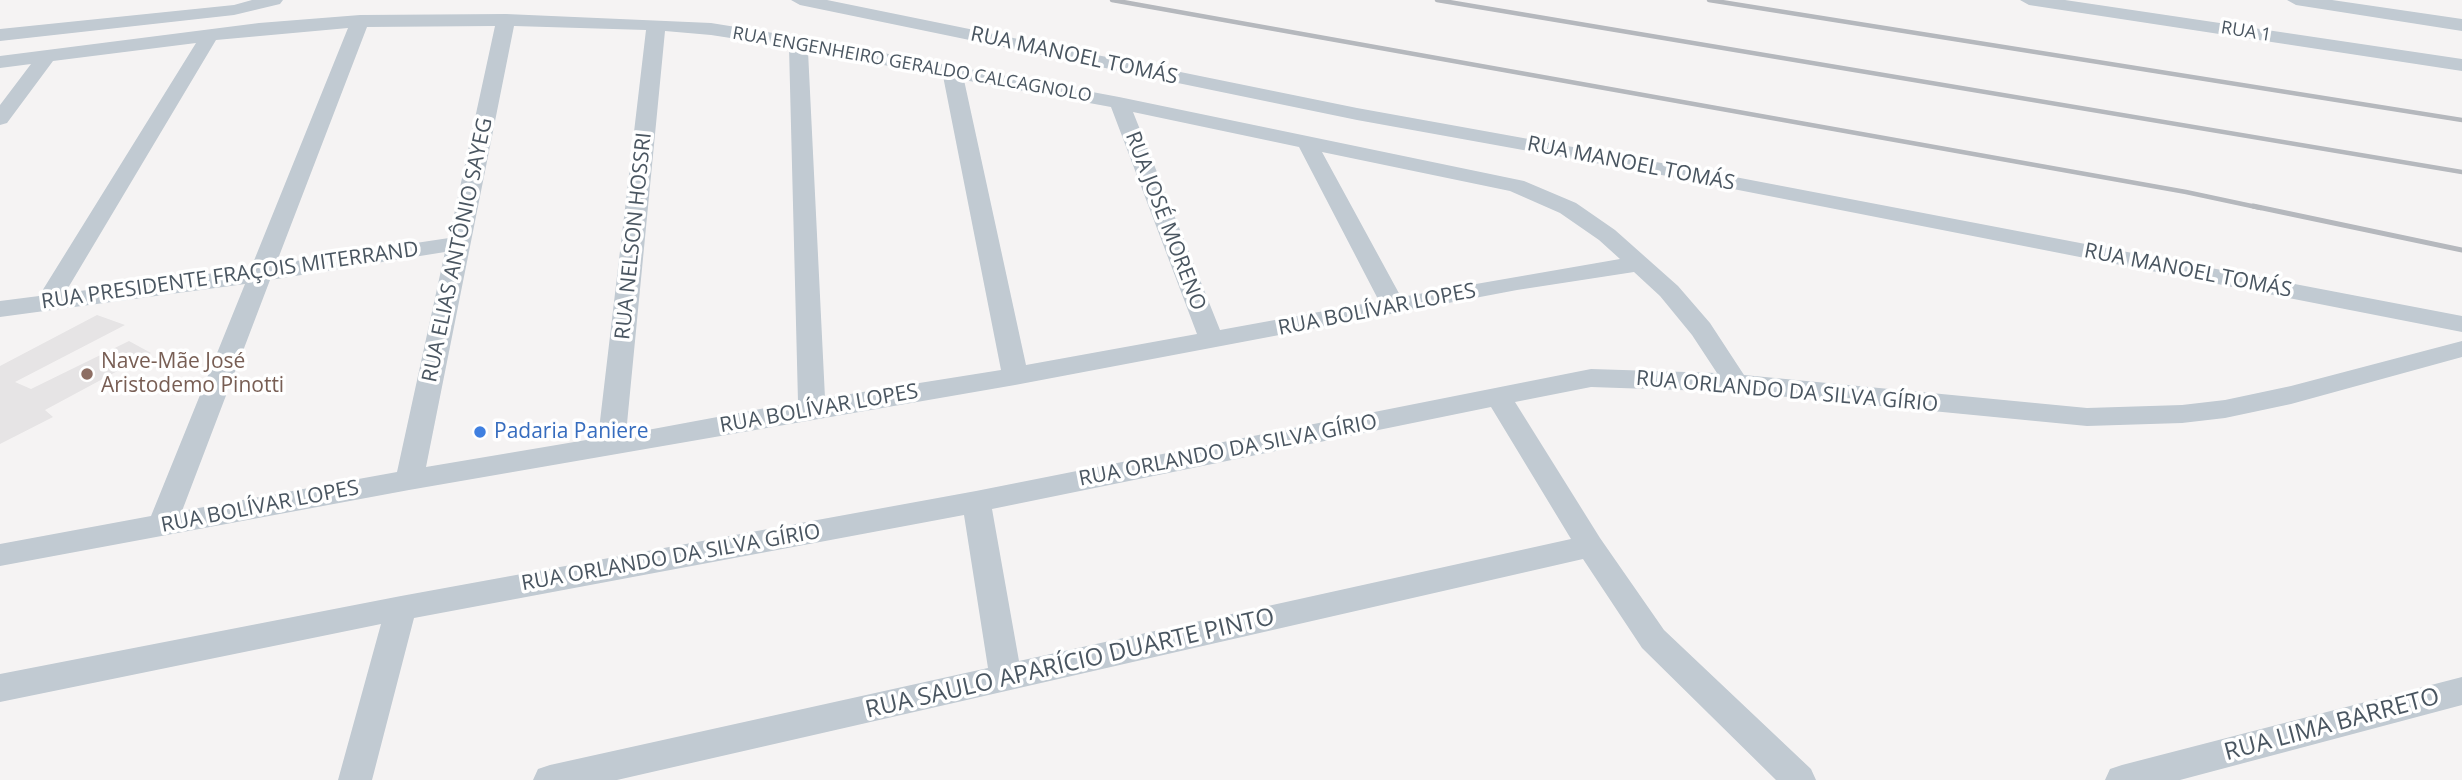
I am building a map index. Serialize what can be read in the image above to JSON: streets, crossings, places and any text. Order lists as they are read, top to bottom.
{
  "streets": {
    "street": [
      "RUA 1",
      "RUA MANOEL TOMÁS",
      "RUA ENGENHEIRO GERALDO CALCAGNOLO",
      "RUA JOSÉ MORENO",
      "RUA NELSON HOSSRI",
      "RUA ELIAS ANTÔNIO SAYEG",
      "RUA PRESIDENTE FRAÇOIS MITERRAND",
      "RUA BOLÍVAR LOPES",
      "RUA ORLANDO DA SILVA GÍRIO",
      "RUA SAULO APARÍCIO DUARTE PINTO",
      "RUA LIMA BARRETO"
    ]
  },
  "crossings": [
    ["RUA ENGENHEIRO GERALDO CALCAGNOLO", "RUA JOSÉ MORENO"],
    ["RUA ENGENHEIRO GERALDO CALCAGNOLO", "RUA NELSON HOSSRI"],
    ["RUA ENGENHEIRO GERALDO CALCAGNOLO", "RUA ELIAS ANTÔNIO SAYEG"],
    ["RUA ENGENHEIRO GERALDO CALCAGNOLO", "RUA BOLÍVAR LOPES"],
    ["RUA ENGENHEIRO GERALDO CALCAGNOLO", "RUA ORLANDO DA SILVA GÍRIO"],
    ["RUA JOSÉ MORENO", "RUA BOLÍVAR LOPES"],
    ["RUA NELSON HOSSRI", "RUA BOLÍVAR LOPES"],
    ["RUA ELIAS ANTÔNIO SAYEG", "RUA PRESIDENTE FRAÇOIS MITERRAND"],
    ["RUA ELIAS ANTÔNIO SAYEG", "RUA BOLÍVAR LOPES"]
  ],
  "places": ["Nave-Mãe José Aristodemo Pinotti", "Padaria Paniere"]
}
